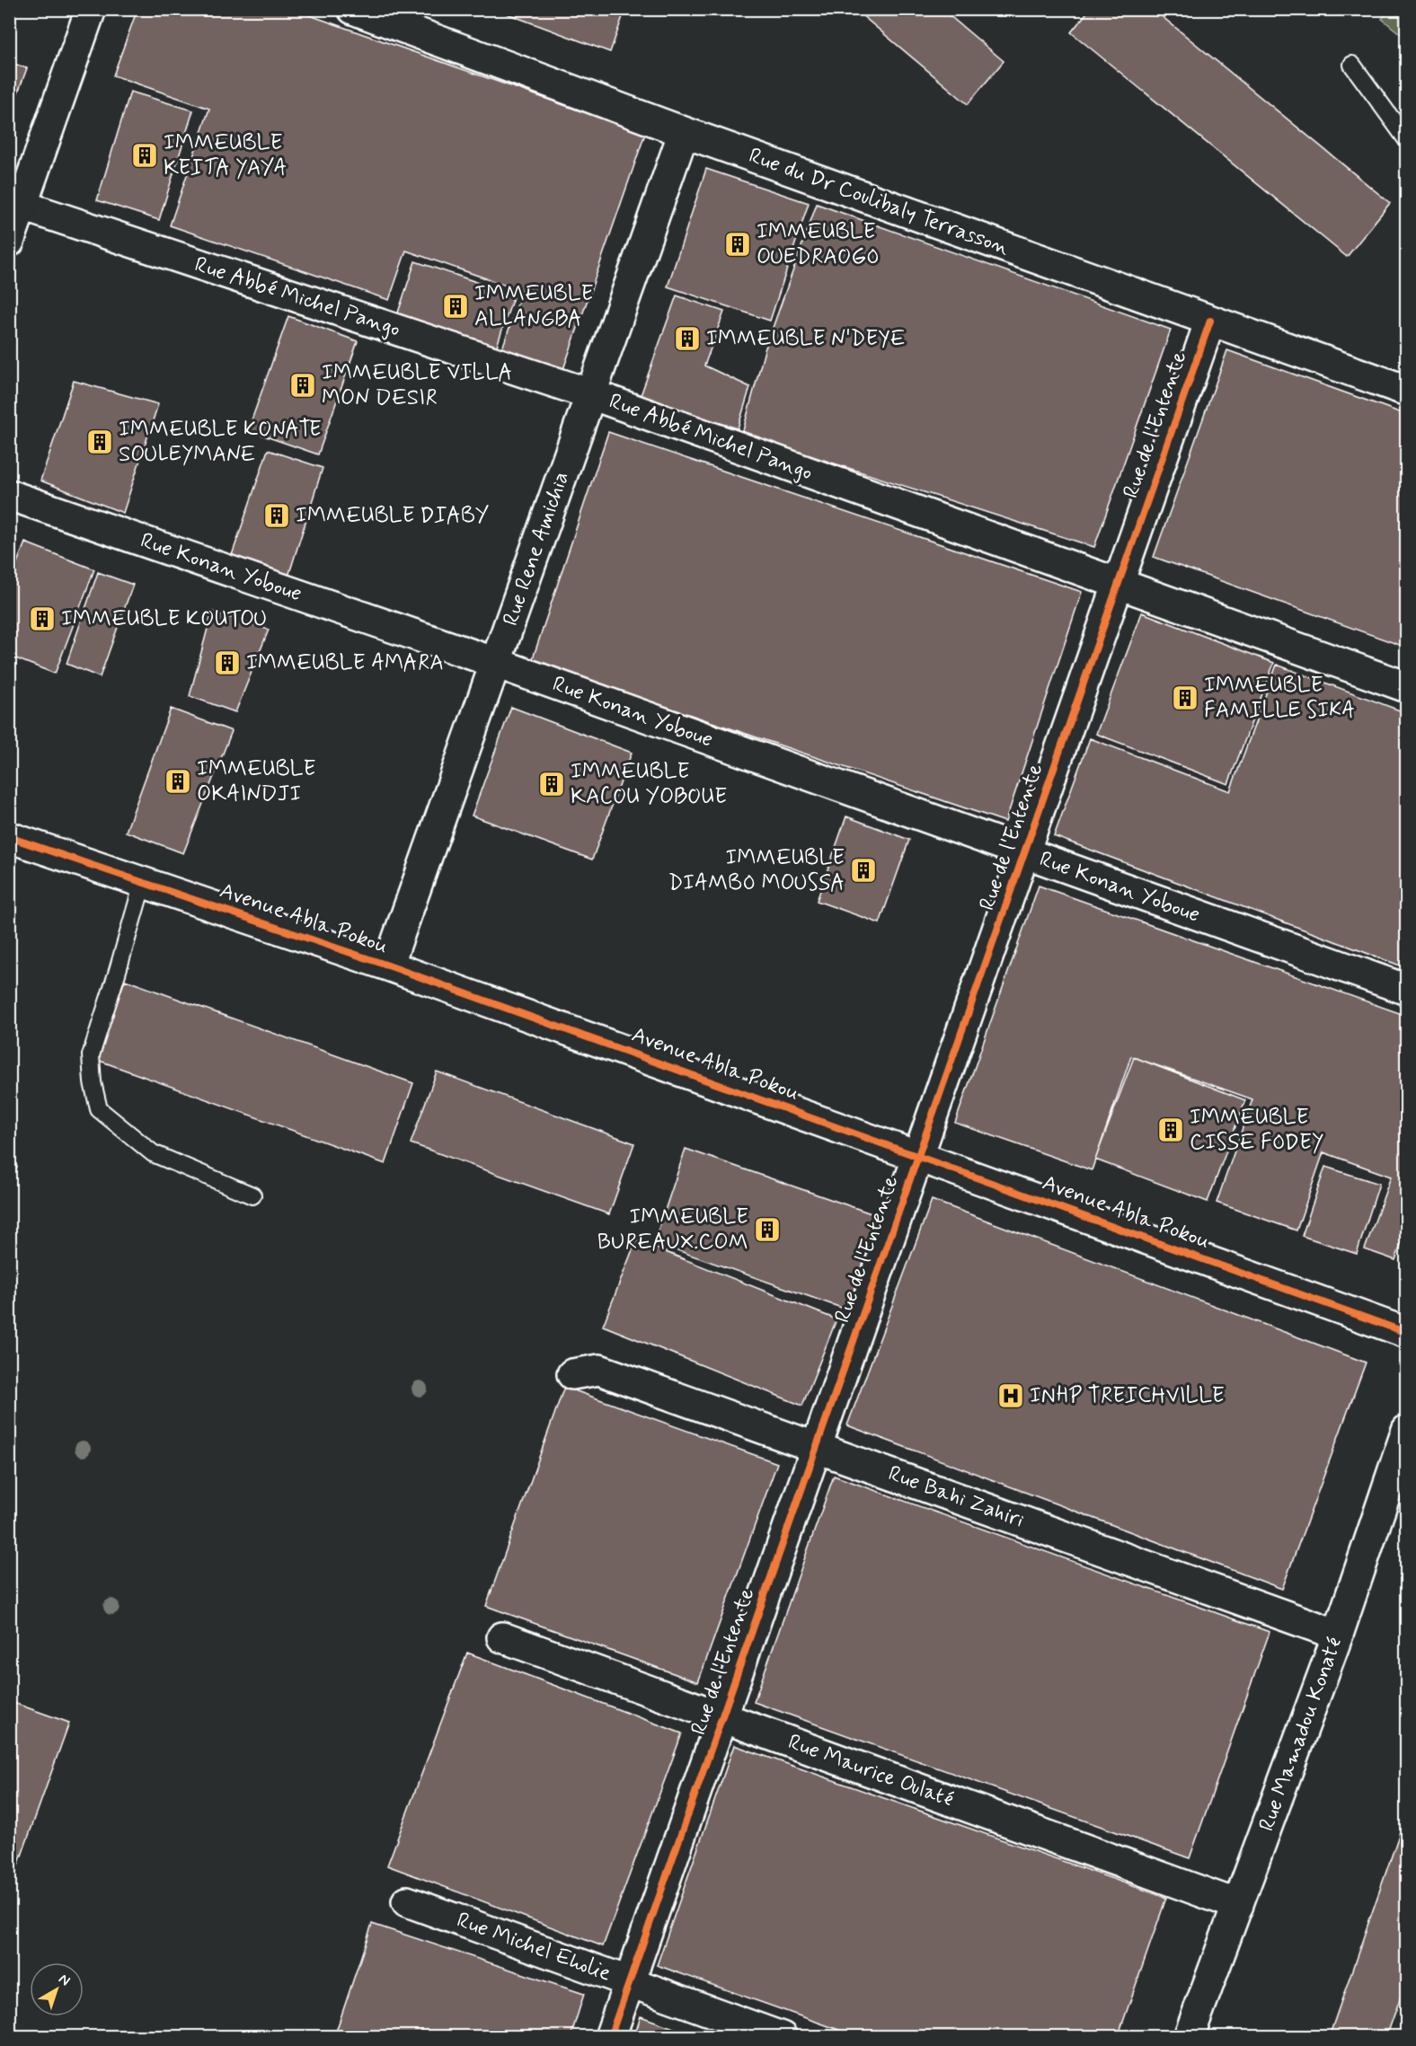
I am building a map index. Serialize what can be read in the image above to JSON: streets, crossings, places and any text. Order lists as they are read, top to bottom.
{
  "streets": {
    "street": [
      "Rue du Dr Coulibaly Terrasson",
      "Rue Abbé Michel Pango",
      "Rue de l'Entente",
      "Rue Rene Amichia",
      "Rue Konan Yoboue",
      "Avenue Abla Pokou",
      "Rue Bahi Zahiri",
      "Rue Mamadou Konaté",
      "Rue Maurice Oulaté",
      "Rue Michel Eholie"
    ]
  },
  "crossings": [
    ["Rue du Dr Coulibaly Terrasson", "Rue de l'Entente"],
    ["Rue du Dr Coulibaly Terrasson", "Rue Rene Amichia"],
    ["Rue Abbé Michel Pango", "Rue de l'Entente"],
    ["Rue Abbé Michel Pango", "Rue Rene Amichia"],
    ["Rue de l'Entente", "Rue Konan Yoboue"],
    ["Rue de l'Entente", "Avenue Abla Pokou"],
    ["Rue de l'Entente", "Rue Bahi Zahiri"],
    ["Rue de l'Entente", "Rue Maurice Oulaté"],
    ["Rue de l'Entente", "Rue Michel Eholie"],
    ["Rue Rene Amichia", "Rue Konan Yoboue"],
    ["Rue Rene Amichia", "Avenue Abla Pokou"],
    ["Rue Bahi Zahiri", "Rue Mamadou Konaté"],
    ["Rue Mamadou Konaté", "Rue Maurice Oulaté"]
  ],
  "places": {
    "building": [
      "IMMEUBLE KEITA YAYA",
      "IMMEUBLE OUEDRAOGO",
      "IMMEUBLE ALLANGBA",
      "IMMEUBLE N'DEYE",
      "IMMEUBLE VILLA MON DESIR",
      "IMMEUBLE KONATE SOULEYMANE",
      "IMMEUBLE DIABY",
      "IMMEUBLE KOUTOU",
      "IMMEUBLE AMARA",
      "IMMEUBLE FAMILLE SIKA",
      "IMMEUBLE OKAINDJI",
      "IMMEUBLE KACOU YOBOUE",
      "IMMEUBLE DIAMBO MOUSSA",
      "IMMEUBLE CISSE FODEY",
      "IMMEUBLE BUREAUX.COM"
    ],
    "hospital": ["INHP TREICHVILLE"]
  },
  "north": "top right"
}
